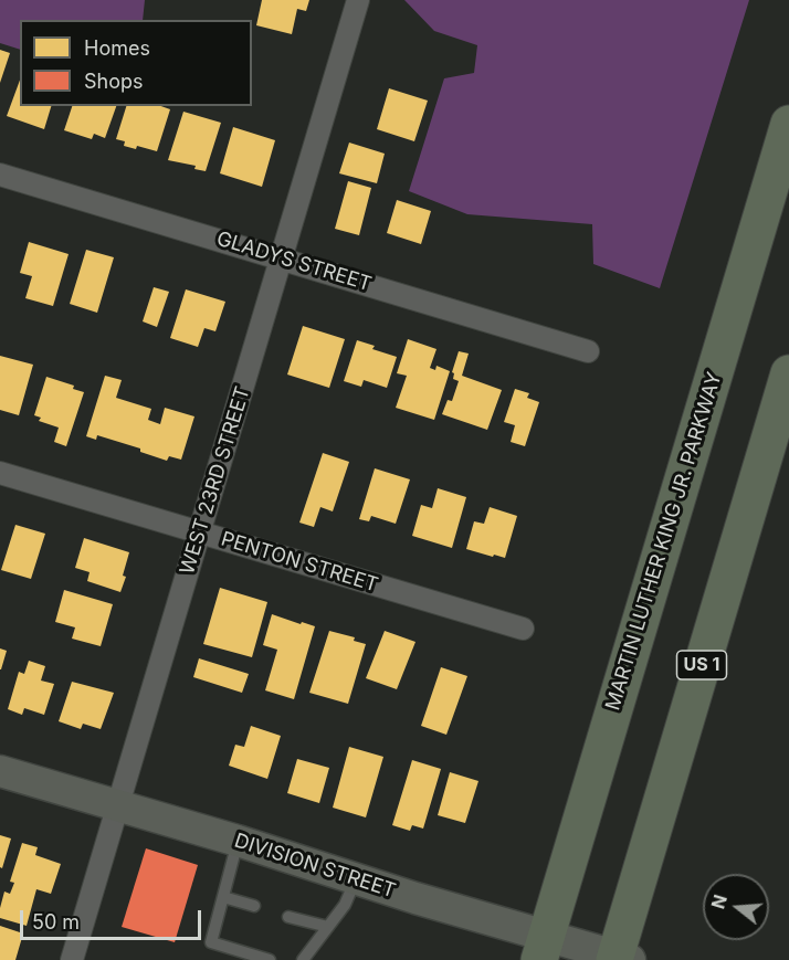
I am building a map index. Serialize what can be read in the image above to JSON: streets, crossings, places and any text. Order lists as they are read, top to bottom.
{
  "streets": {
    "highway": ["MARTIN LUTHER KING JR. PARKWAY", "US 1"],
    "street": [
      "GLADYS STREET",
      "WEST 23RD STREET",
      "PENTON STREET",
      "DIVISION STREET"
    ]
  },
  "crossings": [
    ["GLADYS STREET", "WEST 23RD STREET"],
    ["WEST 23RD STREET", "PENTON STREET"],
    ["WEST 23RD STREET", "DIVISION STREET"],
    ["MARTIN LUTHER KING JR. PARKWAY", "DIVISION STREET"],
    ["US 1", "DIVISION STREET"]
  ],
  "legend": ["Homes", "Shops"],
  "scale_bar": "50 m",
  "north": "left"
}
